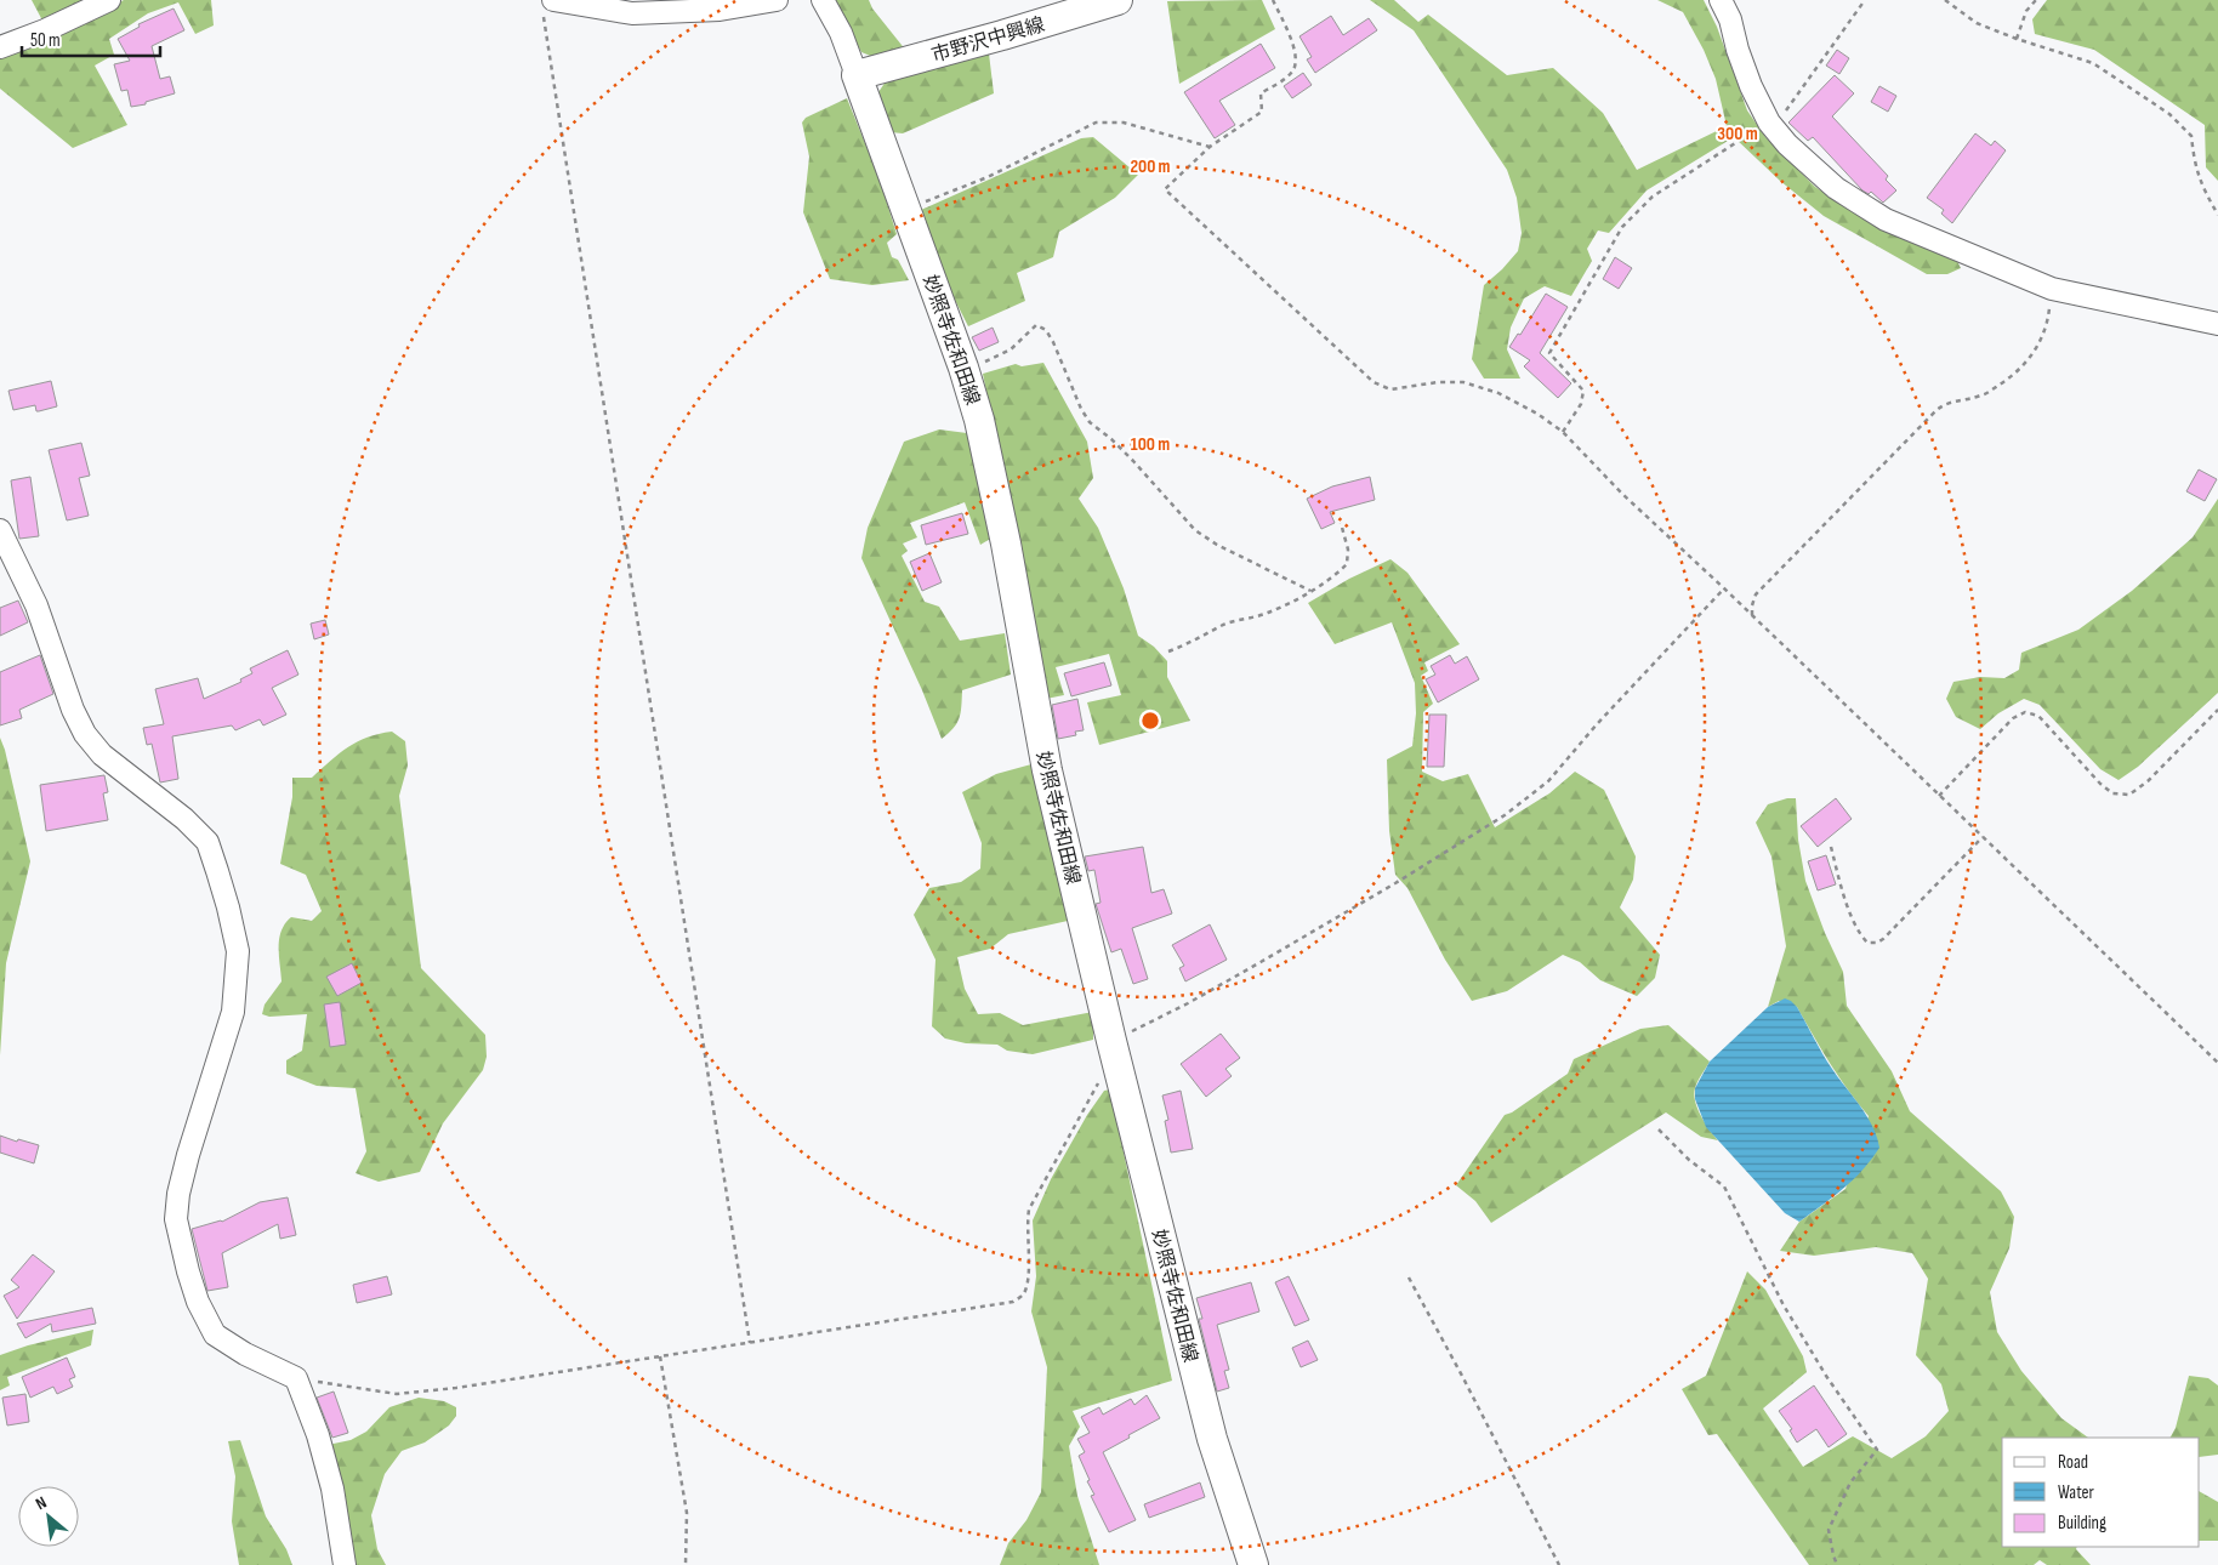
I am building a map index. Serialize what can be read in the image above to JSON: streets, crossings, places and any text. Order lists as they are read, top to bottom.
{
  "streets": {
    "main road": ["市野沢中興線", "妙照寺佐和田線"]
  },
  "crossings": [
    ["市野沢中興線", "妙照寺佐和田線"]
  ],
  "legend": ["Road", "Water", "Building"],
  "scale_bar": "50 m",
  "north": "top left",
  "rings": ["300 m", "200 m", "100 m"]
}
